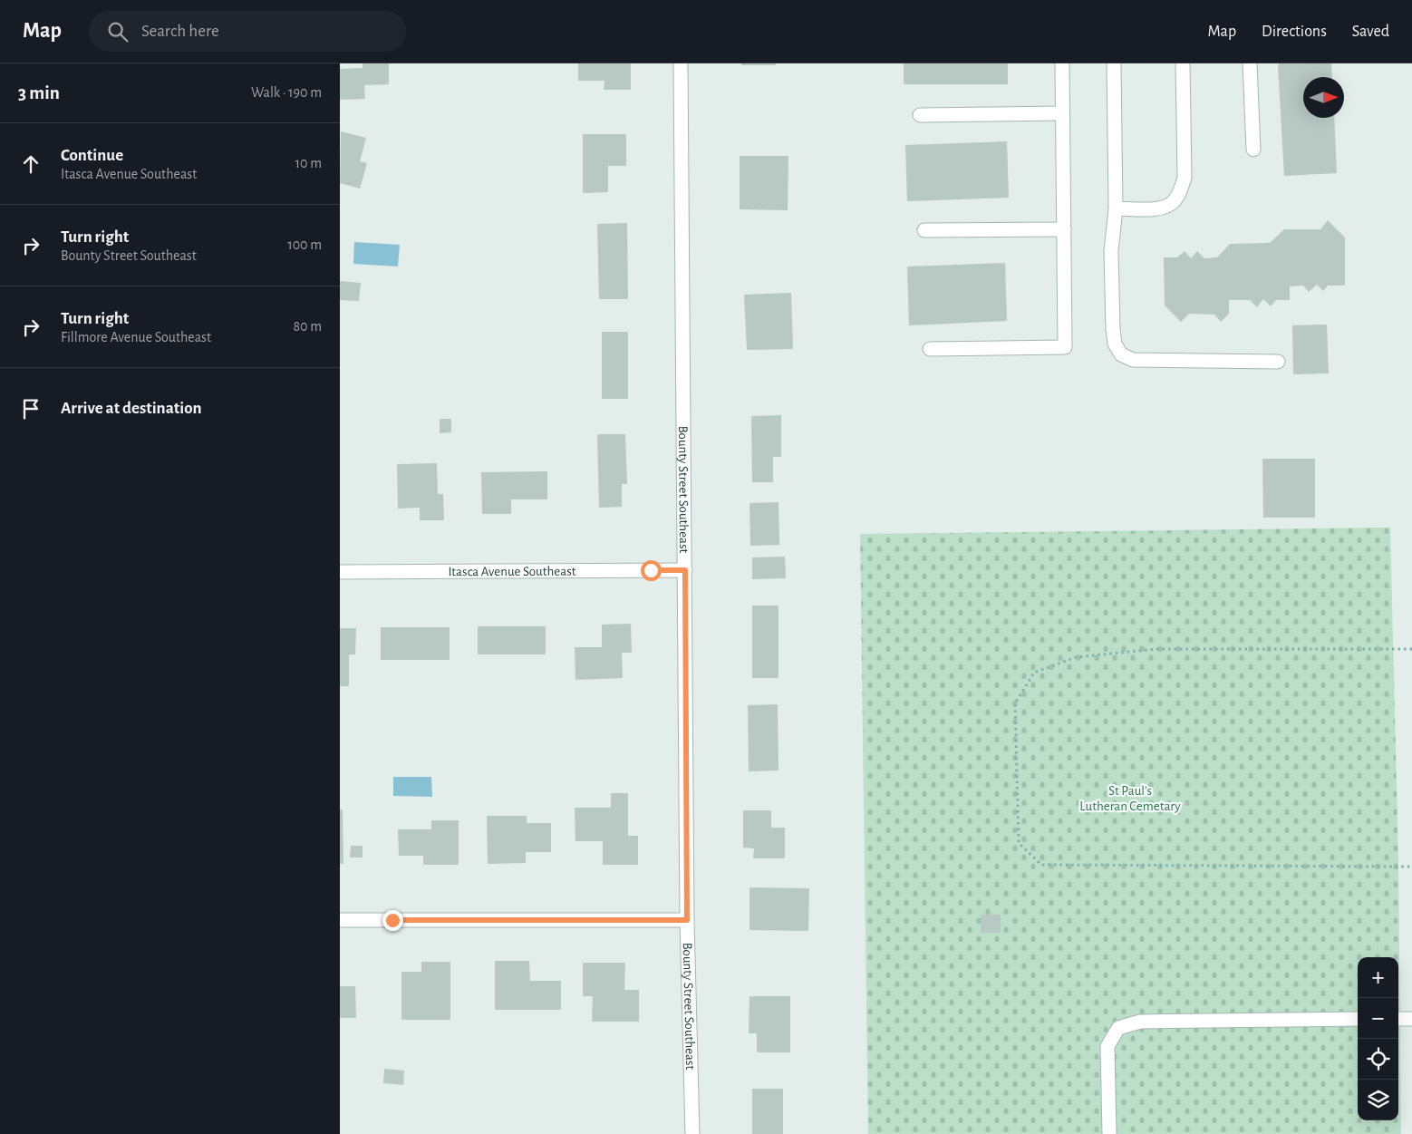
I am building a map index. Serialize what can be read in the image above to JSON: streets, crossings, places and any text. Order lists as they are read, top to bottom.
{
  "streets": {
    "street": ["Bounty Street Southeast", "Itasca Avenue Southeast"]
  },
  "crossings": [
    ["Bounty Street Southeast", "Itasca Avenue Southeast"]
  ],
  "parks": ["St Paul's Lutheran Cemetary"],
  "north": "right",
  "page": {
    "header": "Map",
    "search": "Search here",
    "nav": ["Map", "Directions", "Saved"],
    "heading": ["3 min", "Walk · 190 m"],
    "list": [
      ["Continue", "Itasca Avenue Southeast", "10 m"],
      ["Turn right", "Bounty Street Southeast", "100 m"],
      ["Turn right", "Fillmore Avenue Southeast", "80 m"],
      "Arrive at destination"
    ],
    "map_buttons": ["+", "−"]
  }
}
